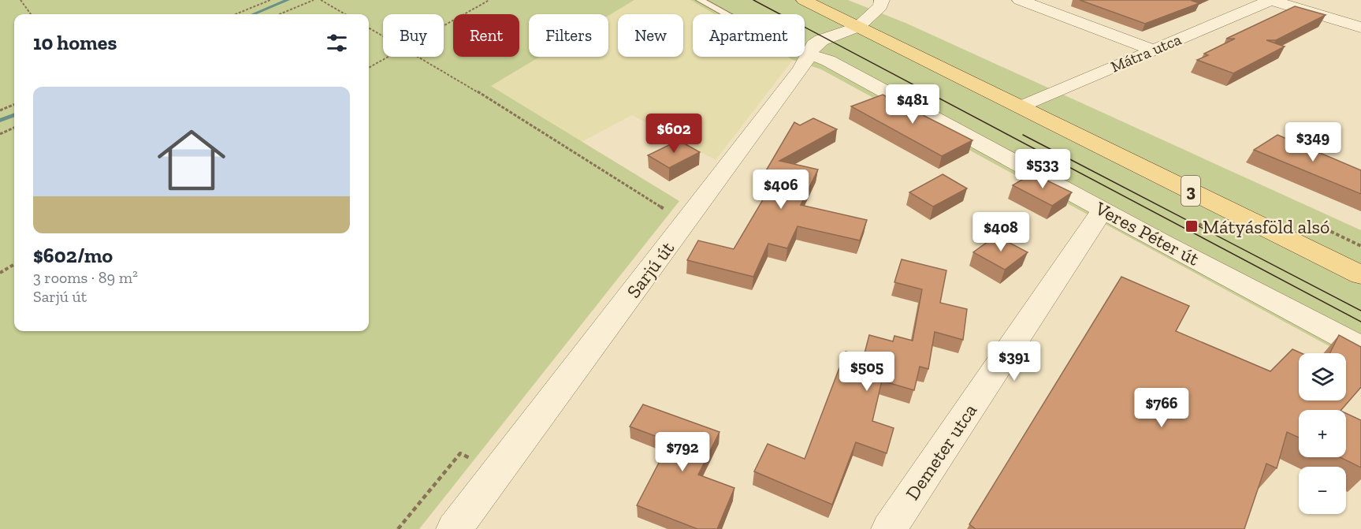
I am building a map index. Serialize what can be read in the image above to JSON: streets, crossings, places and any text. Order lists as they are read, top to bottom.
{
  "streets": {
    "main road": ["3"],
    "street": [
      "Mátra utca",
      "Veres Péter út",
      "Sarjú út",
      "Demeter utca"
    ]
  },
  "crossings": [
    ["Mátra utca", "3"],
    ["3", "Sarjú út"],
    ["Veres Péter út", "Sarjú út"],
    ["Veres Péter út", "Demeter utca"]
  ],
  "places": {
    "transit": ["Mátyásföld alsó"]
  },
  "page": {
    "chip": [
      "Buy",
      "Rent",
      "Filters",
      "New",
      "Apartment"
    ],
    "heading": "10 homes",
    "list": [
      {
        "name": "$602/mo",
        "note": "3 rooms · 89 m² · Sarjú út"
      }
    ],
    "price": [
      "$481",
      "$602",
      "$349",
      "$533",
      "$406",
      "$408",
      "$391",
      "$505",
      "$766",
      "$792"
    ],
    "map_buttons": ["+", "−"]
  }
}
